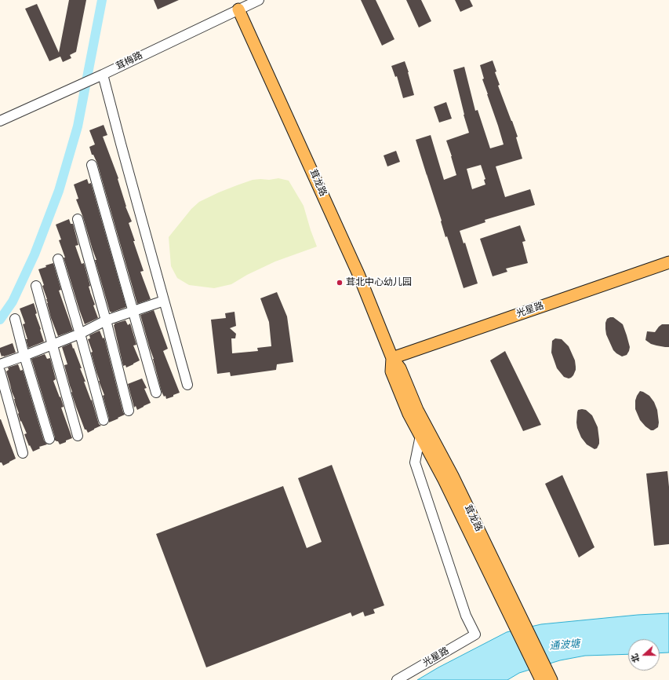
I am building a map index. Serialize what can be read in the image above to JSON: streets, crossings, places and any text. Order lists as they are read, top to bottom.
{
  "streets": {
    "main road": ["茸龙路", "光星路"],
    "street": ["茸梅路"]
  },
  "crossings": [
    ["茸梅路", "茸龙路"],
    ["茸龙路", "光星路"]
  ],
  "water": ["通波塘"],
  "places": ["茸北中心幼儿园"],
  "north": "left"
}
